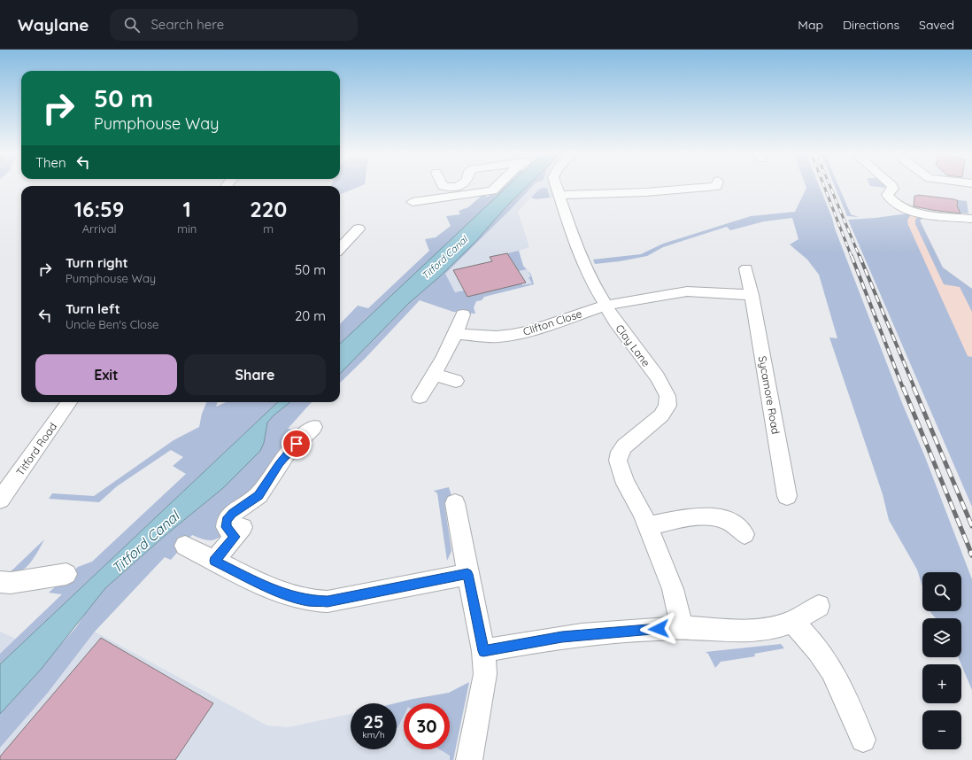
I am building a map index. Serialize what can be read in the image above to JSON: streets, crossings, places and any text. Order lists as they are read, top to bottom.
{
  "streets": {
    "street": [
      "Clifton Close",
      "Clay Lane",
      "Sycamore Road",
      "Titford Road"
    ]
  },
  "crossings": [
    ["Clifton Close", "Clay Lane"]
  ],
  "water": ["Titford Canal"],
  "page": {
    "header": "Waylane",
    "search": "Search here",
    "nav": ["Map", "Directions", "Saved"],
    "turn": ["50 m", "Pumphouse Way"],
    "then": "Then",
    "eta": [
      "16:59",
      "Arrival",
      "1",
      "min",
      "220",
      "m"
    ],
    "list": [
      {
        "name": "Turn right",
        "note": "Pumphouse Way",
        "value": "50 m"
      },
      {
        "name": "Turn left",
        "note": "Uncle Ben's Close",
        "value": "20 m"
      }
    ],
    "buttons": ["Exit", "Share"],
    "map_buttons": ["+", "−"],
    "speed": "25 km/h",
    "limit": "30"
  }
}
